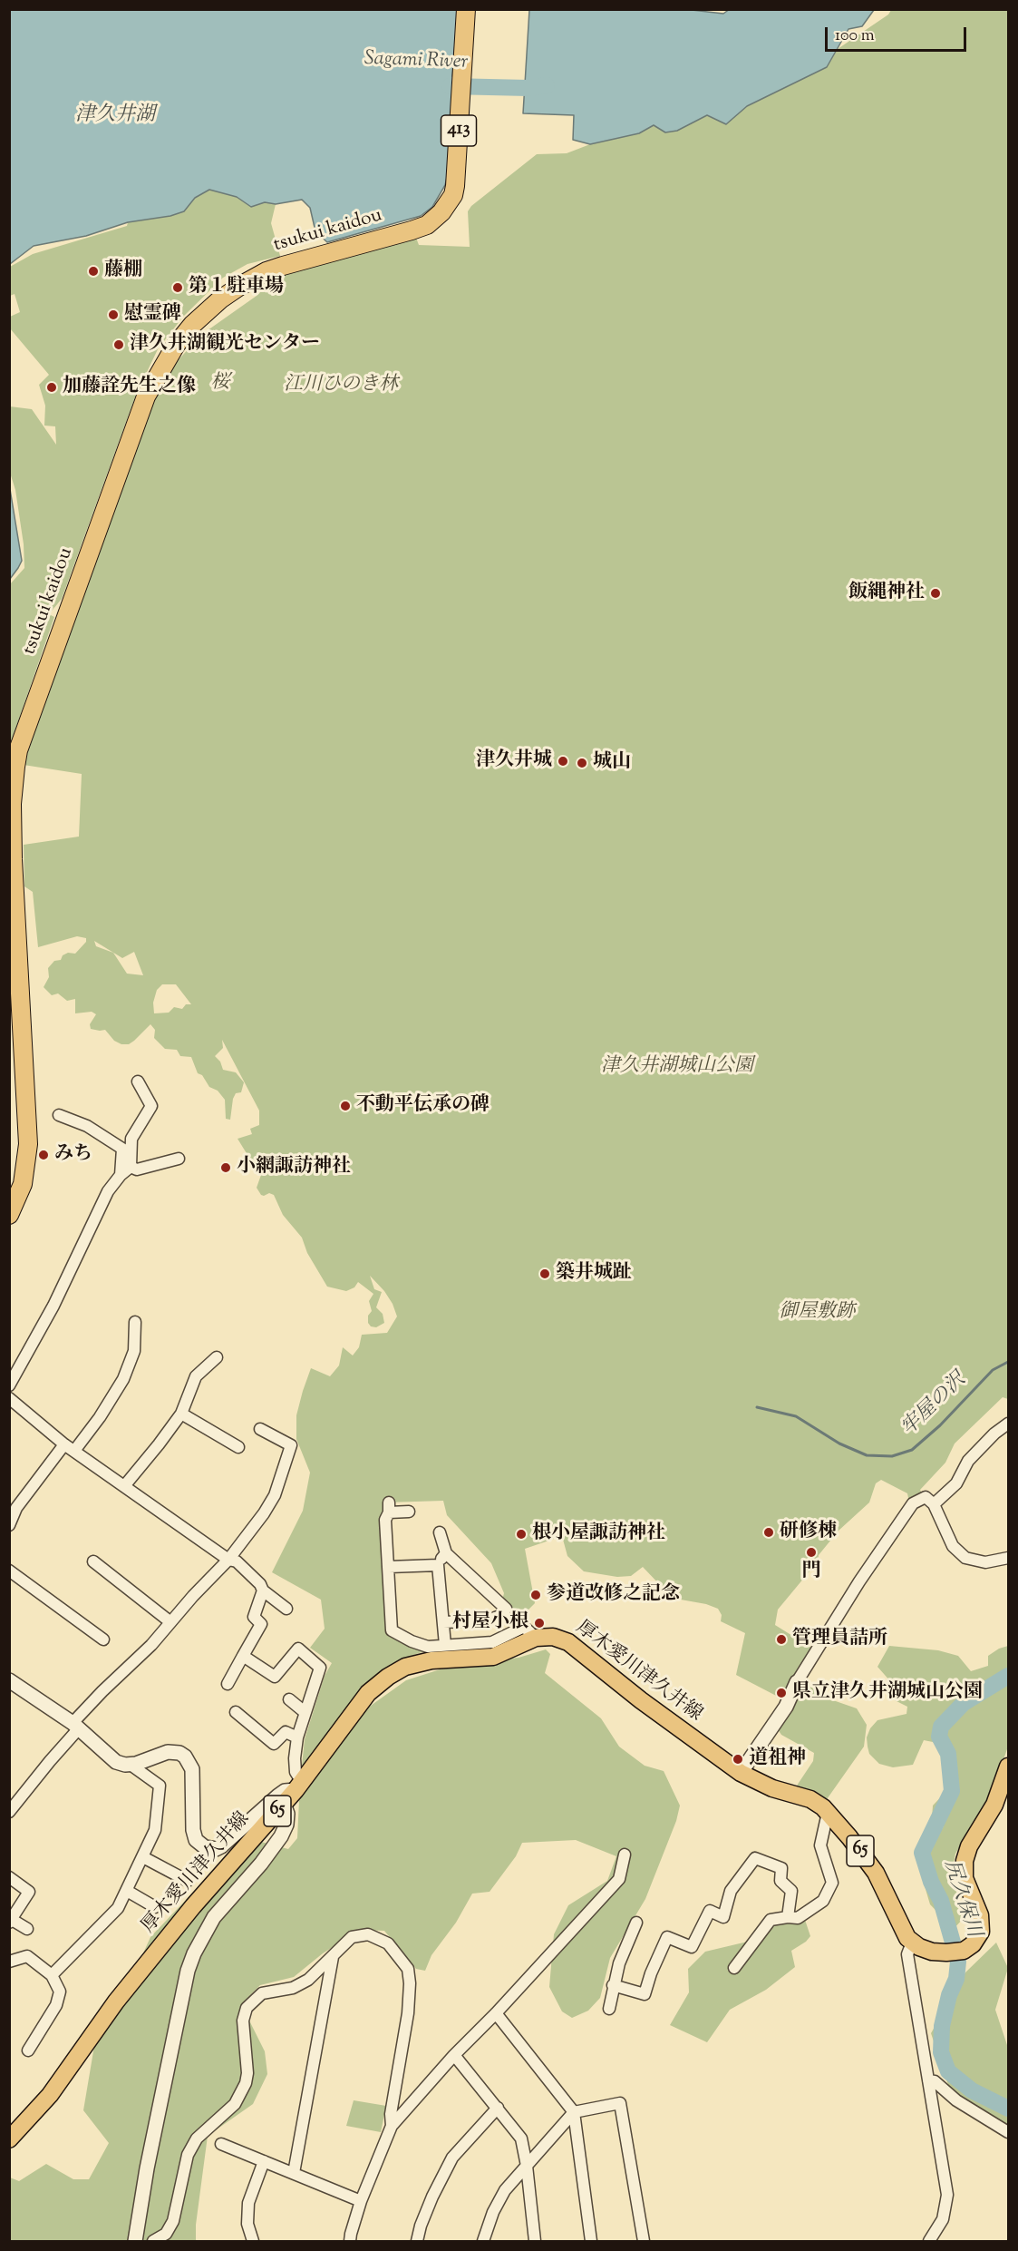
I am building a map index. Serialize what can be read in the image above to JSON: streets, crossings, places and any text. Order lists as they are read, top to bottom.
{
  "streets": {
    "highway": ["413", "tsukui kaidou"],
    "main road": ["厚木愛川津久井線", "65"]
  },
  "water": [
    "Sagami River",
    "津久井湖",
    "牢屋の沢",
    "尻久保川"
  ],
  "parks": [
    "桜",
    "江川ひのき林",
    "津久井湖城山公園",
    "御屋敷跡"
  ],
  "places": [
    "藤棚",
    "第１駐車場",
    "慰霊碑",
    "津久井湖観光センター",
    "加藤詮先生之像",
    "飯縄神社",
    "津久井城",
    "城山",
    "不動平伝承の碑",
    "みち",
    "小網諏訪神社",
    "築井城趾",
    "研修棟",
    "根小屋諏訪神社",
    "門",
    "参道改修之記念",
    "村屋小根",
    "管理員詰所",
    "県立津久井湖城山公園",
    "道祖神"
  ],
  "scale_bar": "100 m"
}
